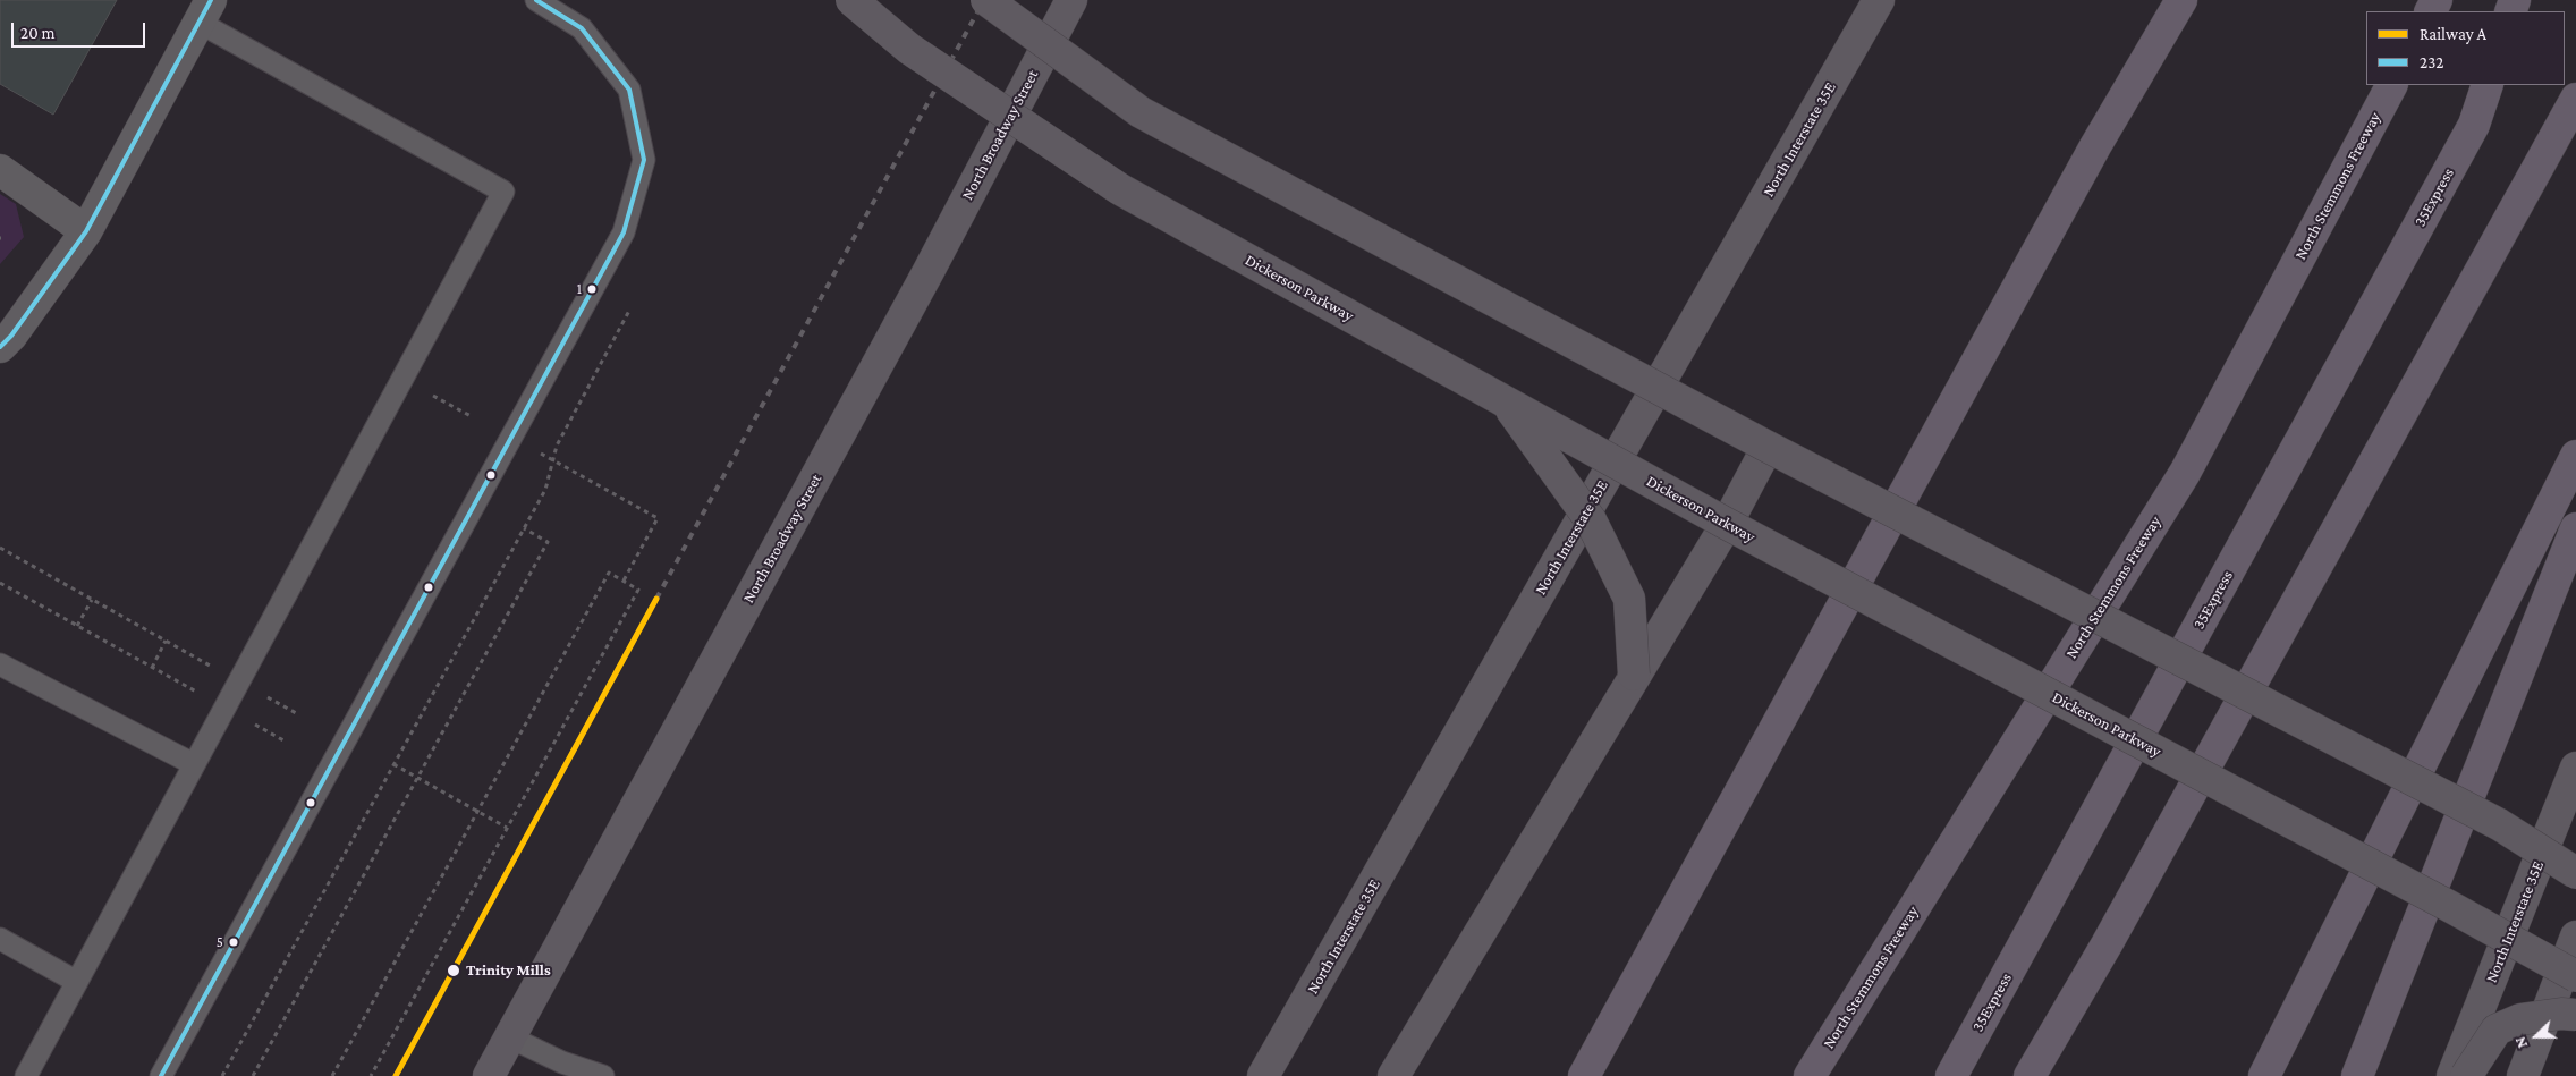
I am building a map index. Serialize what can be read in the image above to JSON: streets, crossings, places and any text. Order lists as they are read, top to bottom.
{
  "streets": {
    "highway": ["North Stemmons Freeway", "35Express"],
    "street": ["North Broadway Street", "North Interstate 35E", "Dickerson Parkway"]
  },
  "crossings": [
    ["North Interstate 35E", "Dickerson Parkway"]
  ],
  "places": ["1", "5", "Trinity Mills"],
  "lines": ["transit line 232", "rail line A"],
  "legend": ["Railway A", "232"],
  "scale_bar": "20 m",
  "north": "left"
}
